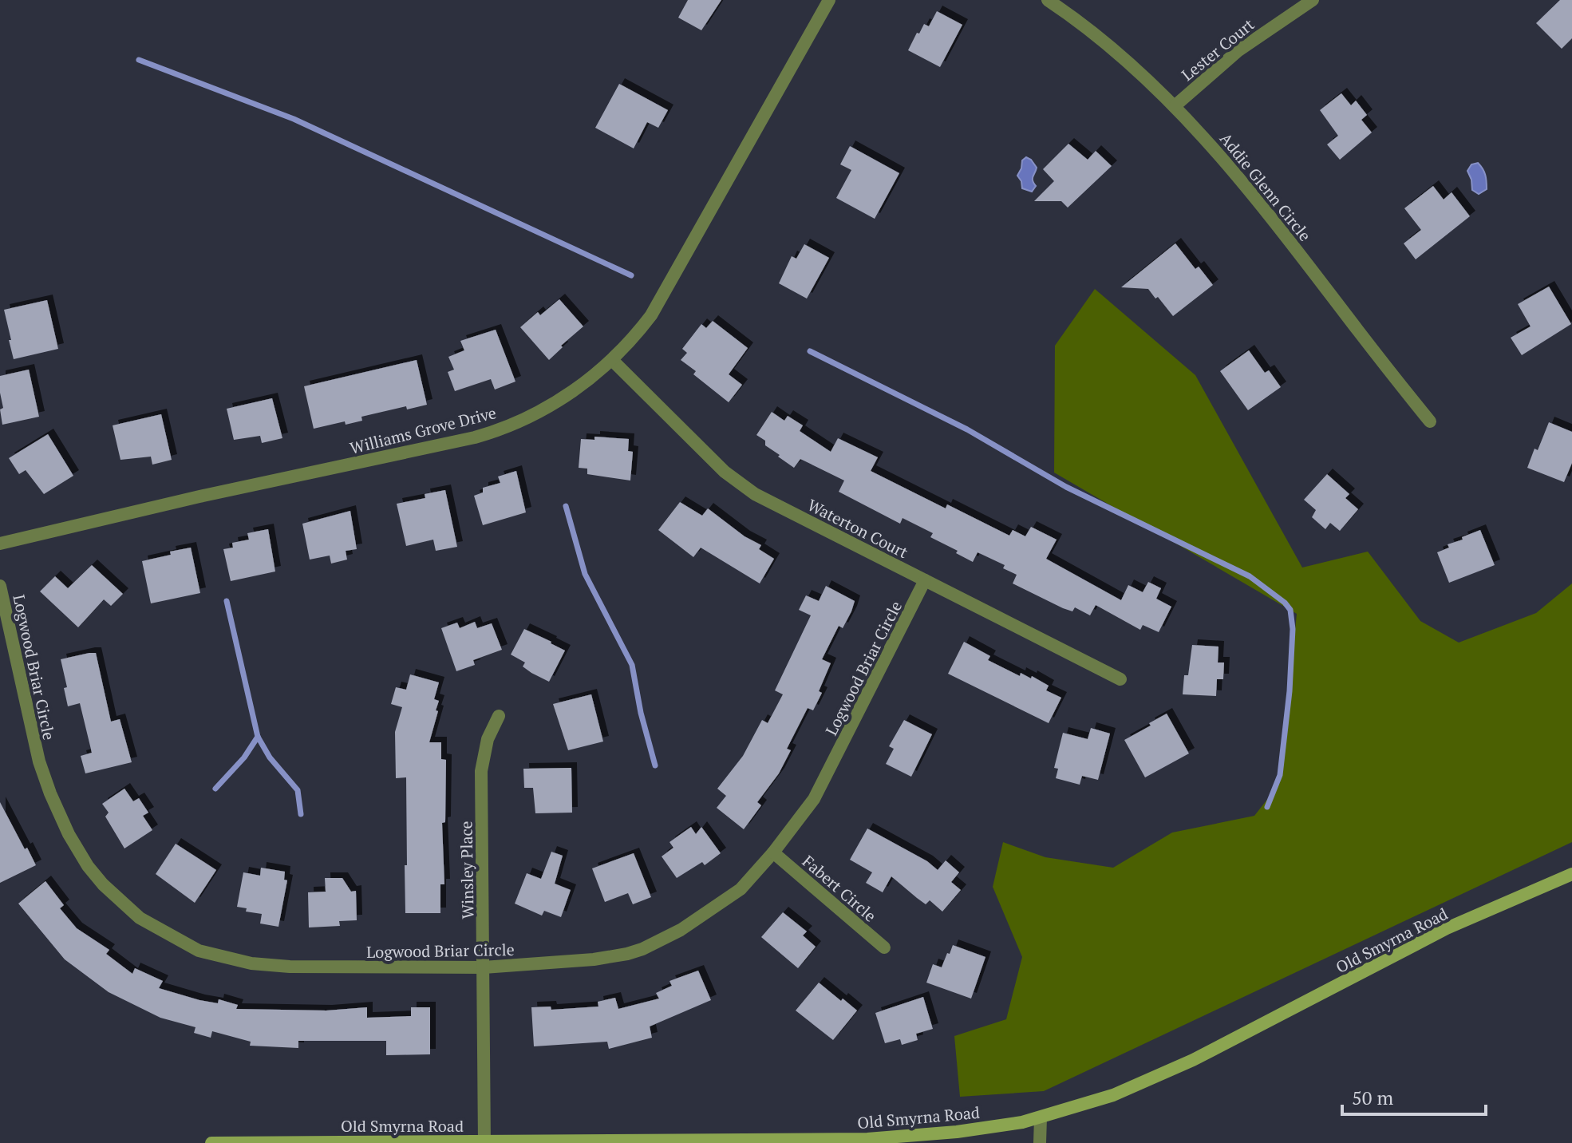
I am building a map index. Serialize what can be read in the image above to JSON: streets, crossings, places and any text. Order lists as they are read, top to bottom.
{
  "streets": {
    "street": [
      "Lester Court",
      "Addie Glenn Circle",
      "Williams Grove Drive",
      "Waterton Court",
      "Logwood Briar Circle",
      "Winsley Place",
      "Fabert Circle",
      "Old Smyrna Road"
    ]
  },
  "crossings": [
    ["Lester Court", "Addie Glenn Circle"],
    ["Williams Grove Drive", "Waterton Court"],
    ["Waterton Court", "Logwood Briar Circle"],
    ["Logwood Briar Circle", "Winsley Place"],
    ["Logwood Briar Circle", "Fabert Circle"],
    ["Winsley Place", "Old Smyrna Road"]
  ],
  "scale_bar": "50 m"
}
